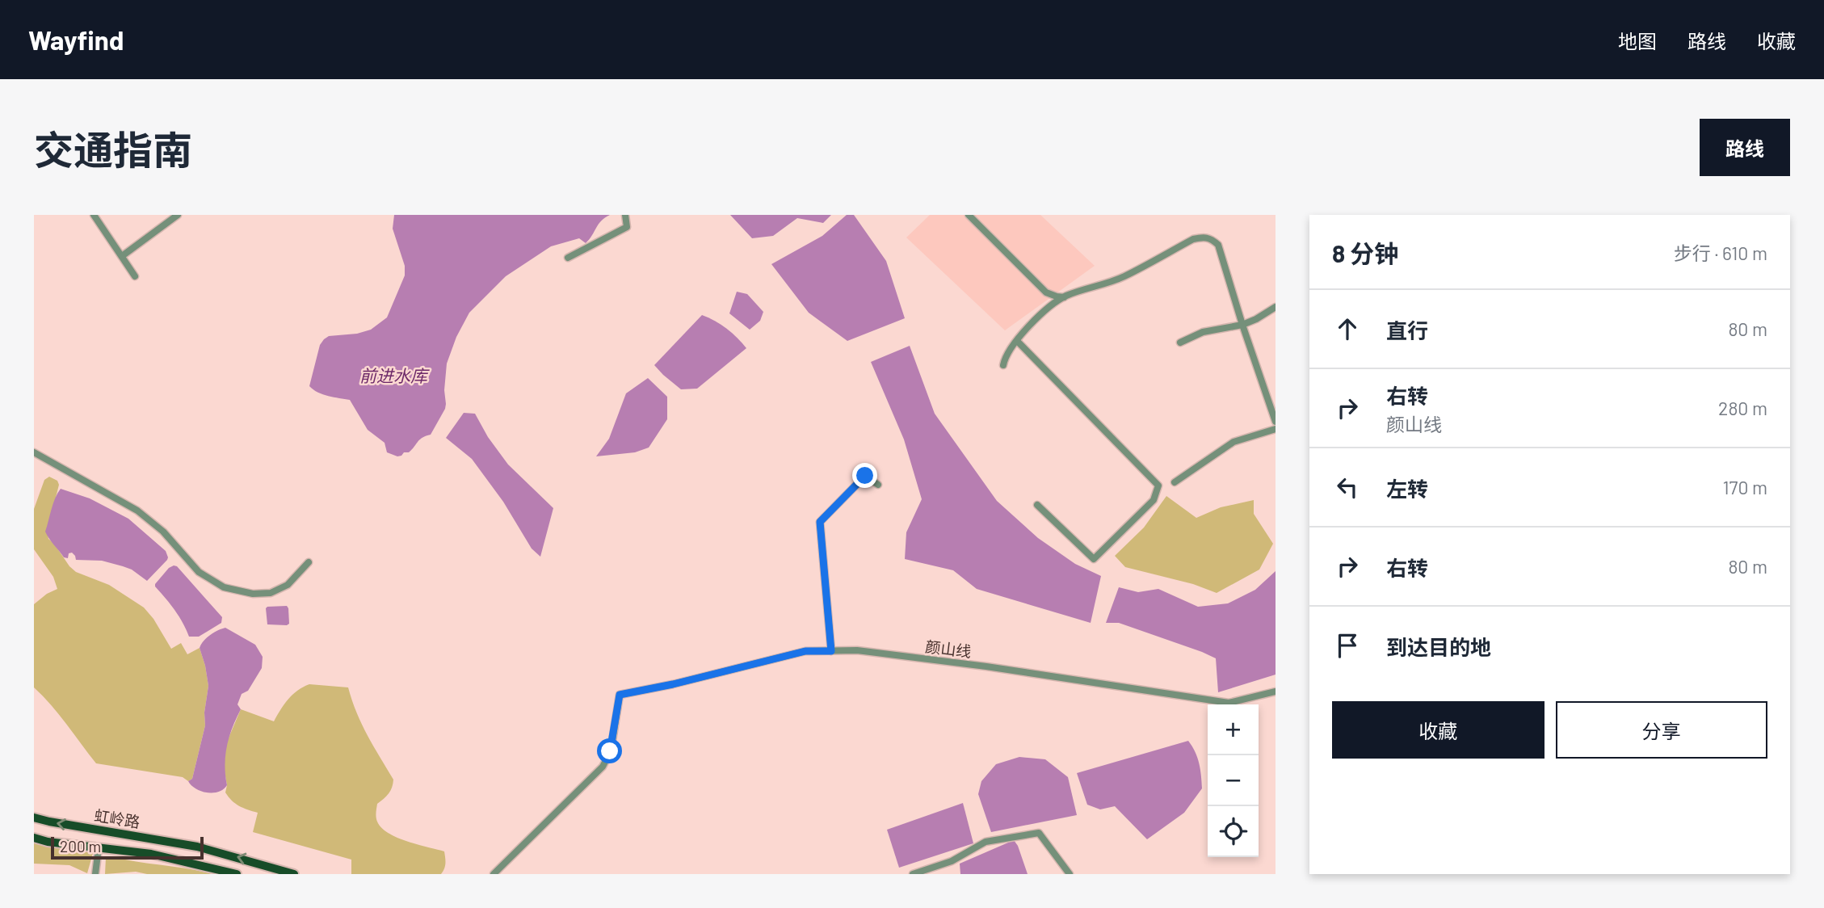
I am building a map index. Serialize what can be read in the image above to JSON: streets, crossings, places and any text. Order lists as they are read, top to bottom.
{
  "streets": {
    "main road": ["虹岭路"],
    "street": ["颜山线"]
  },
  "water": ["前进水库"],
  "scale_bar": "200 m",
  "page": {
    "header": "Wayfind",
    "nav": ["地图", "路线", "收藏"],
    "title": "交通指南",
    "buttons": [
      "路线",
      ["收藏", "分享"]
    ],
    "heading": ["8 分钟", "步行 · 610 m"],
    "list": [
      ["直行", "80 m"],
      ["右转", "颜山线", "280 m"],
      ["左转", "170 m"],
      ["右转", "80 m"],
      "到达目的地"
    ],
    "map_buttons": ["+", "−"],
    "scale": "200 m"
  }
}
